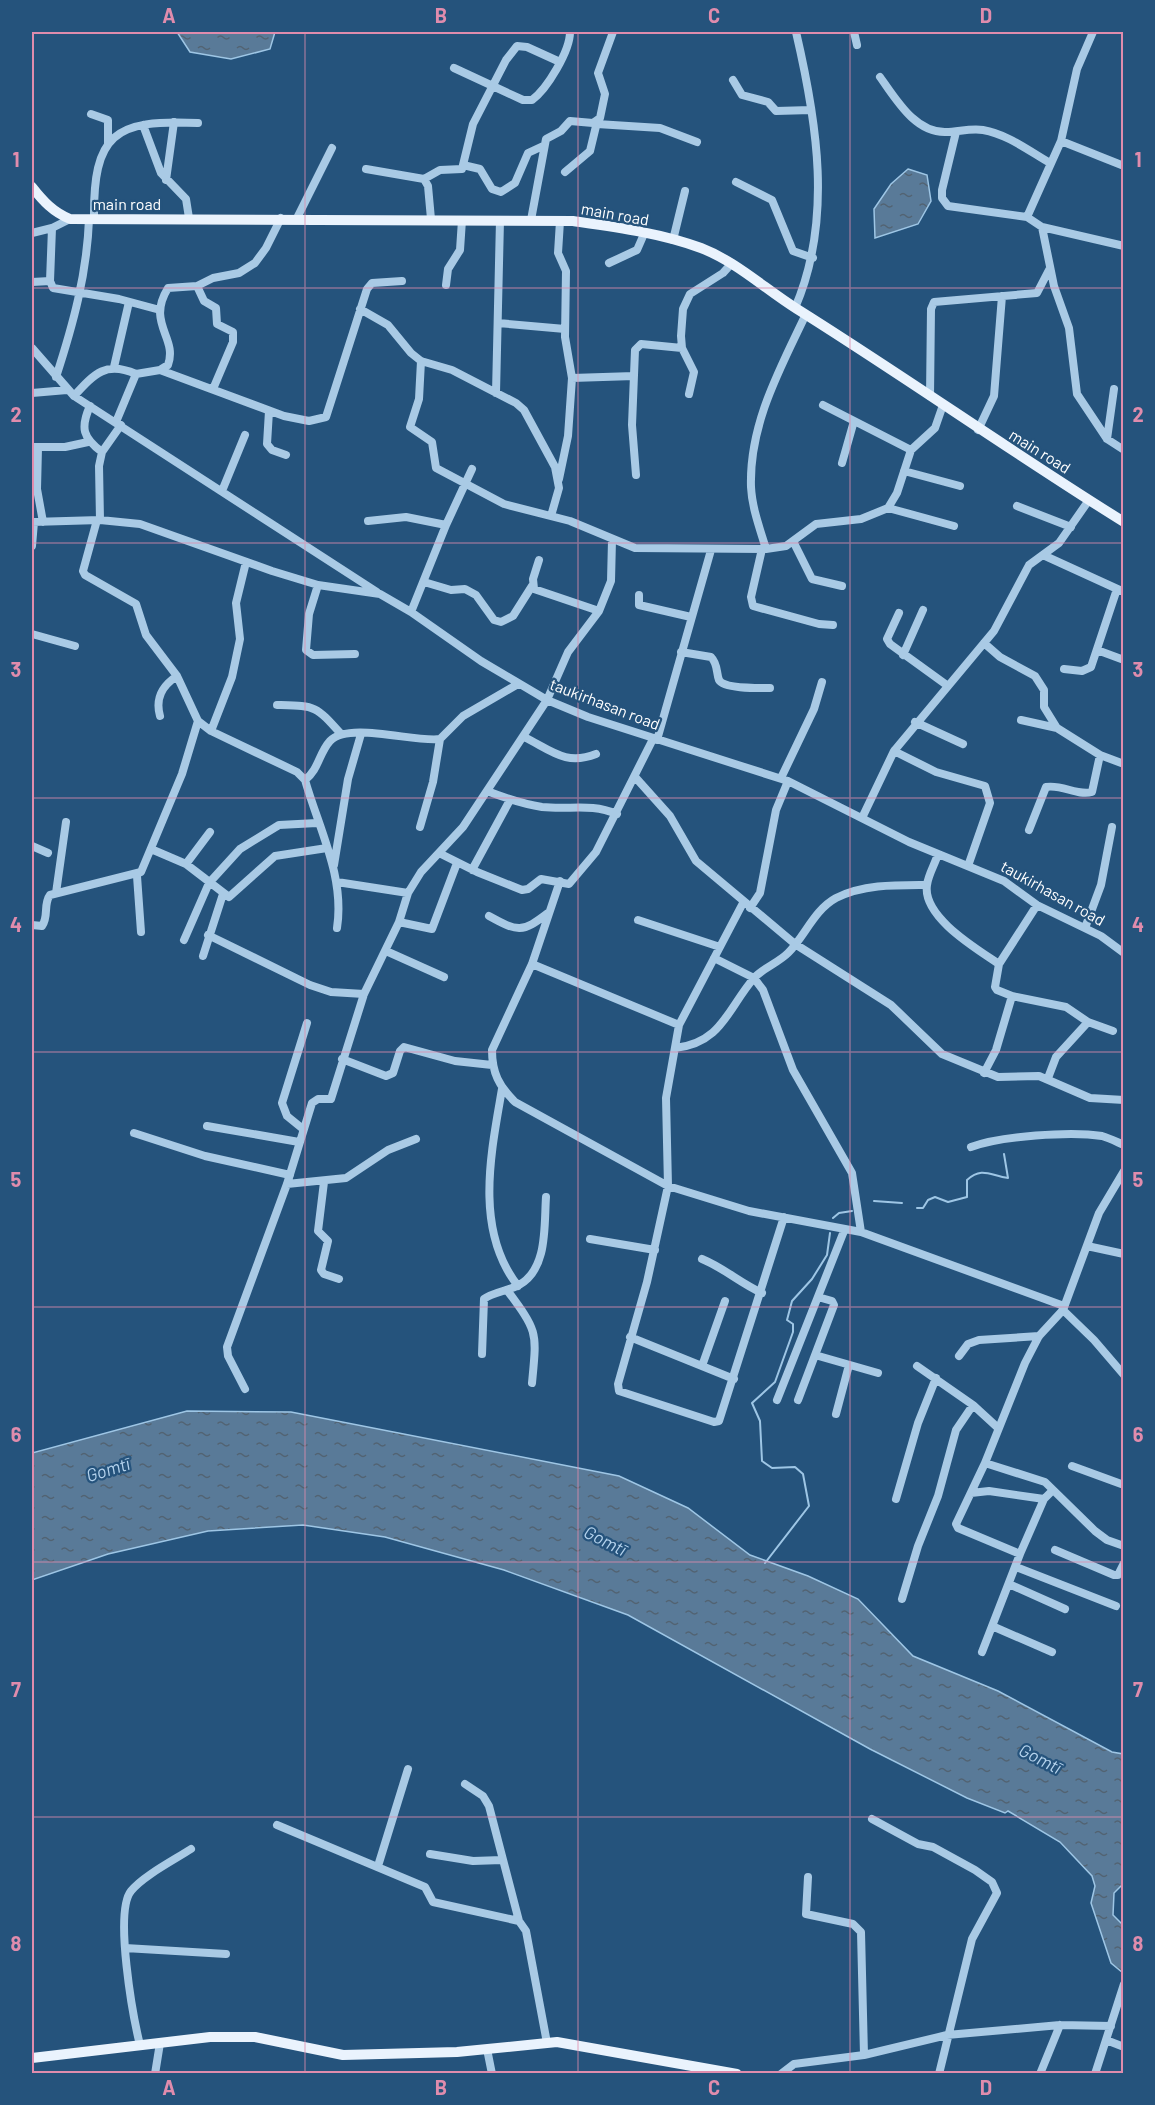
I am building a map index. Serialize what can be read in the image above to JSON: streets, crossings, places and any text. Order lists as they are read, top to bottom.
{
  "streets": {
    "main road": ["main road"],
    "street": ["taukirhasan road"]
  },
  "water": ["Gomtī"],
  "grid": {
    "columns": [
      "A",
      "B",
      "C",
      "D"
    ],
    "rows": [
      "1",
      "2",
      "3",
      "4",
      "5",
      "6",
      "7",
      "8"
    ]
  }
}
